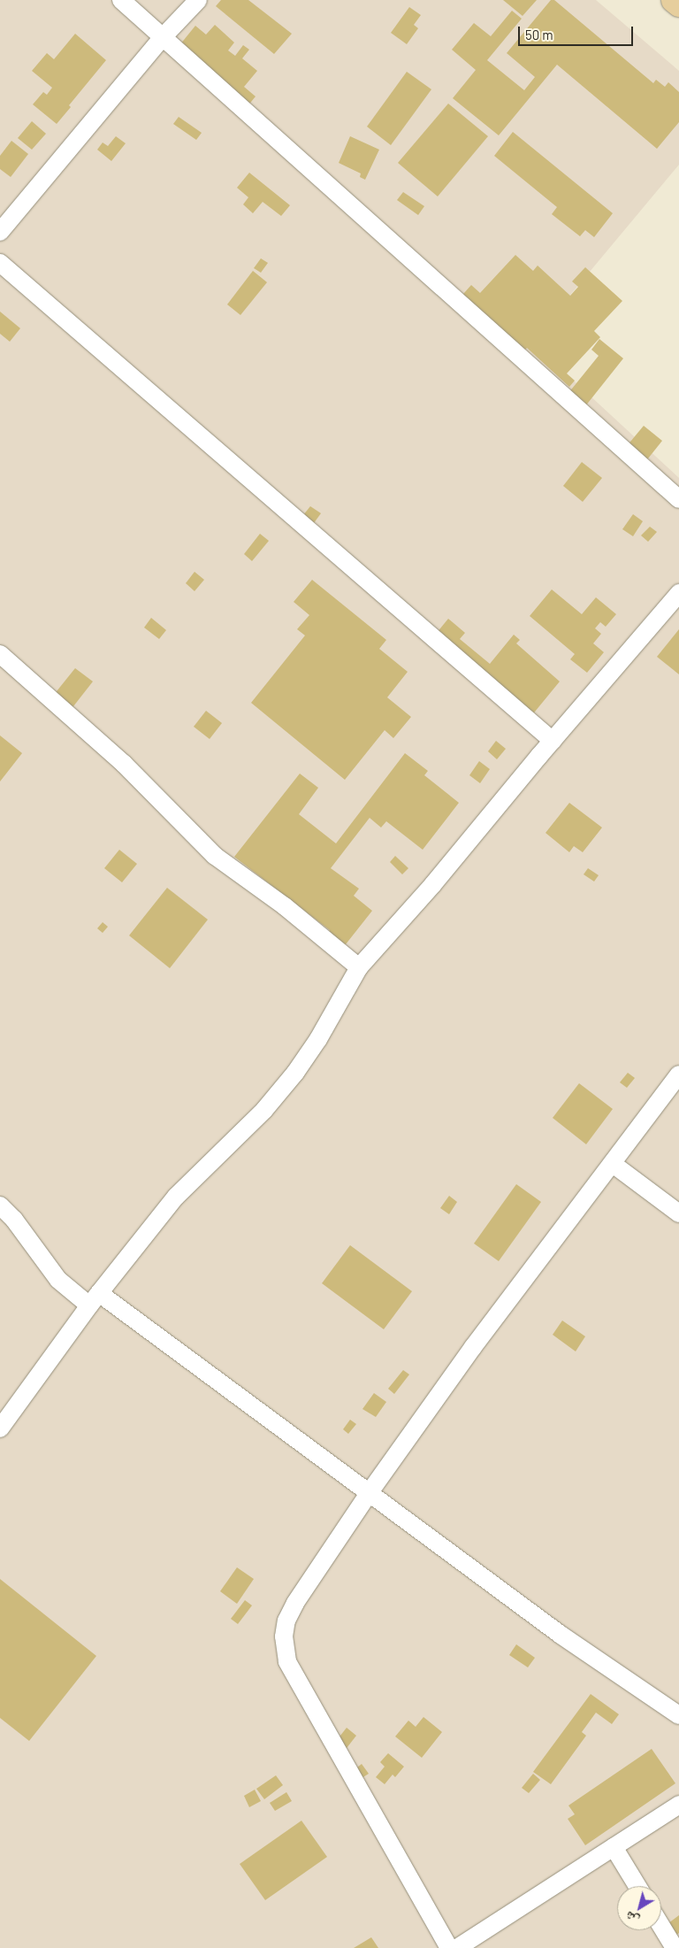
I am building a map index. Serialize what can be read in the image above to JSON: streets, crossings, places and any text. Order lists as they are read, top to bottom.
{
  "scale_bar": "50 m",
  "north": "bottom left"
}
